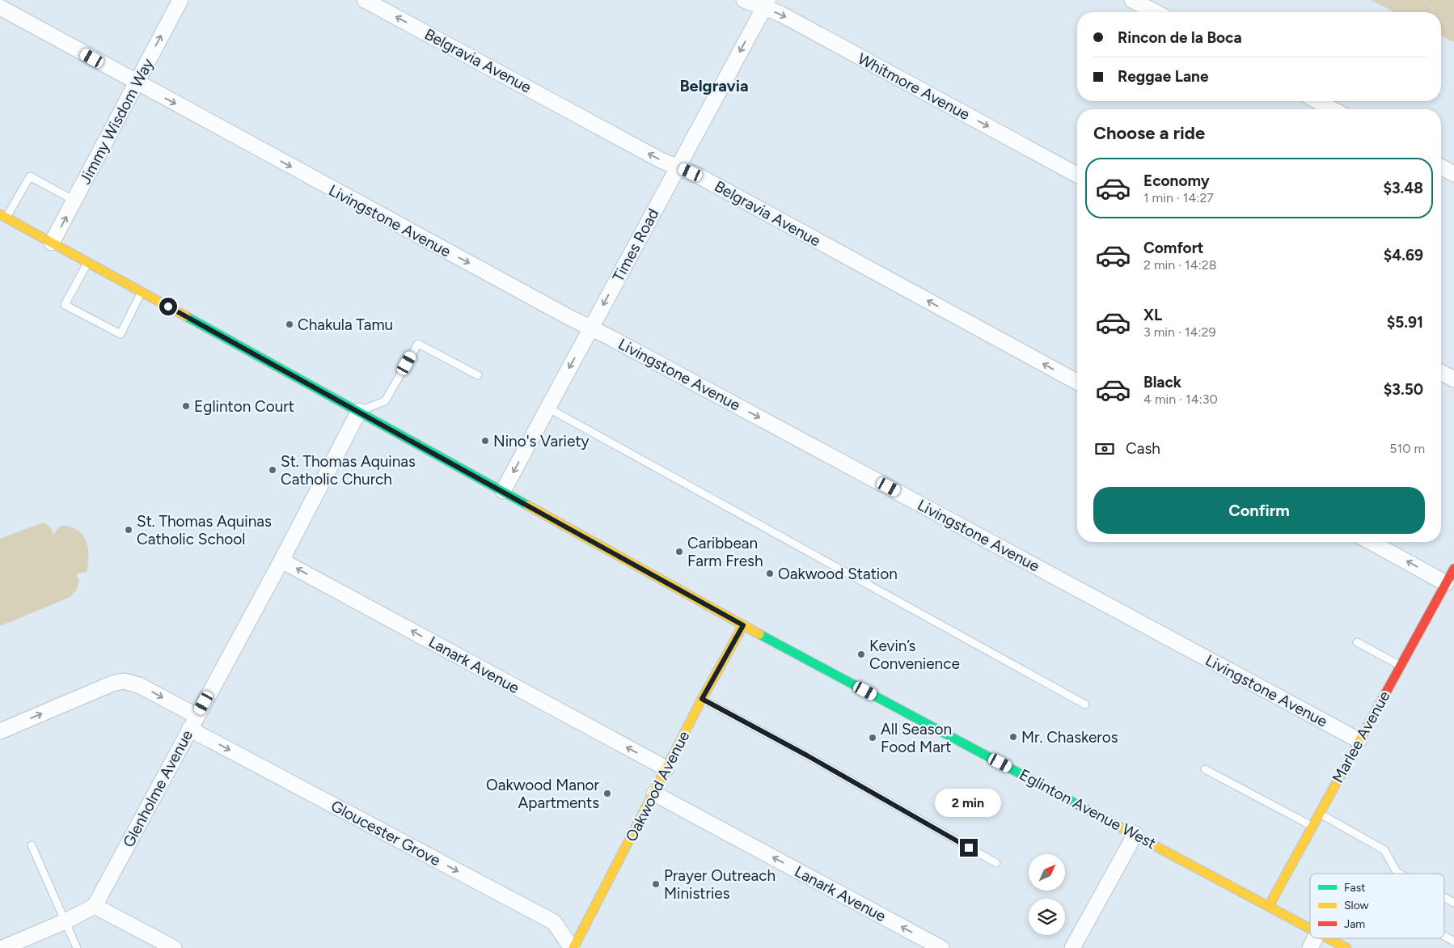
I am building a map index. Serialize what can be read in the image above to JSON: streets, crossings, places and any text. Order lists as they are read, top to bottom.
{
  "streets": {
    "main road": ["Marlee Avenue", "Oakwood Avenue", "Eglinton Avenue West"],
    "street": [
      "Belgravia Avenue",
      "Whitmore Avenue",
      "Jimmy Wisdom Way",
      "Livingstone Avenue",
      "Times Road",
      "Lanark Avenue",
      "Glenholme Avenue",
      "Gloucester Grove"
    ]
  },
  "crossings": [
    ["Belgravia Avenue", "Times Road"],
    ["Whitmore Avenue", "Times Road"],
    ["Jimmy Wisdom Way", "Livingstone Avenue"],
    ["Jimmy Wisdom Way", "Eglinton Avenue West"],
    ["Livingstone Avenue", "Times Road"],
    ["Livingstone Avenue", "Marlee Avenue"],
    ["Times Road", "Eglinton Avenue West"],
    ["Lanark Avenue", "Oakwood Avenue"],
    ["Lanark Avenue", "Glenholme Avenue"],
    ["Marlee Avenue", "Eglinton Avenue West"],
    ["Oakwood Avenue", "Eglinton Avenue West"],
    ["Oakwood Avenue", "Gloucester Grove"],
    ["Glenholme Avenue", "Eglinton Avenue West"],
    ["Glenholme Avenue", "Gloucester Grove"]
  ],
  "one_way": [
    "Belgravia Avenue",
    "Whitmore Avenue",
    "Jimmy Wisdom Way",
    "Livingstone Avenue",
    "Times Road",
    "Lanark Avenue",
    "Gloucester Grove"
  ],
  "districts": ["Belgravia"],
  "places": [
    "Chakula Tamu",
    "Eglinton Court",
    "Nino's Variety",
    "St. Thomas Aquinas Catholic Church",
    "St. Thomas Aquinas Catholic School",
    "Caribbean Farm Fresh",
    "Oakwood Station",
    "Kevin’s Convenience",
    "Mr. Chaskeros",
    "All Season Food Mart",
    "Oakwood Manor Apartments",
    "Prayer Outreach Ministries"
  ],
  "legend": ["Fast", "Slow", "Jam"],
  "north": "top right",
  "page": {
    "banner": ["Rincon de la Boca", "Reggae Lane"],
    "heading": "Choose a ride",
    "list": [
      {
        "name": "Economy",
        "note": "1 min · 14:27",
        "value": "$3.48"
      },
      {
        "name": "Comfort",
        "note": "2 min · 14:28",
        "value": "$4.69"
      },
      {
        "name": "XL",
        "note": "3 min · 14:29",
        "value": "$5.91"
      },
      {
        "name": "Black",
        "note": "4 min · 14:30",
        "value": "$3.50"
      }
    ],
    "pay": ["Cash", "510 m"],
    "buttons": "Confirm",
    "bubble": "2 min"
  }
}
